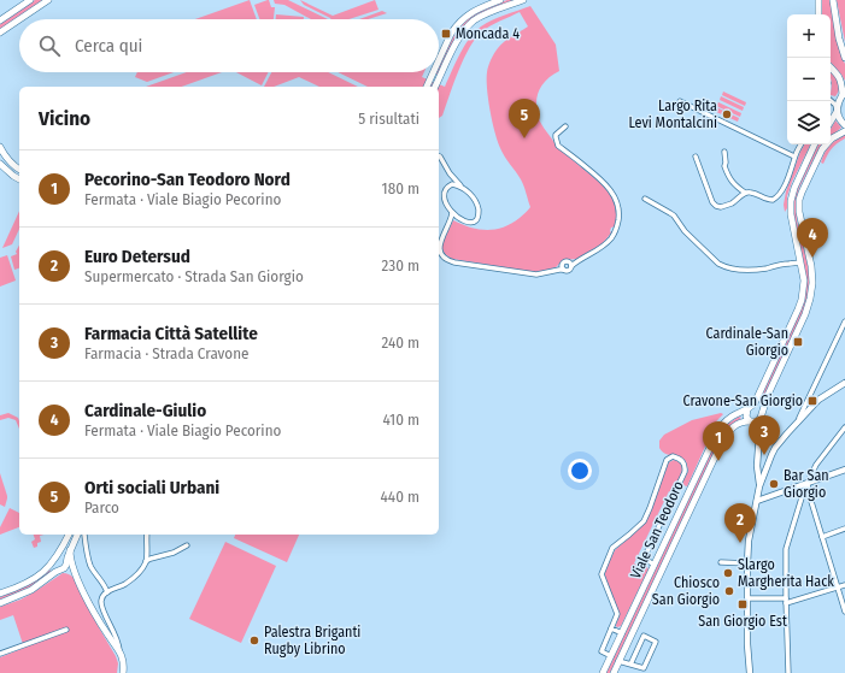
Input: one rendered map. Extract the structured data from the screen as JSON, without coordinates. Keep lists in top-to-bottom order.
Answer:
{
  "streets": {
    "main road": ["Viale San Teodoro"]
  },
  "places": {
    "transit": [
      "Moncada 4",
      "Cardinale-San Giorgio",
      "Cravone-San Giorgio",
      "San Giorgio Est"
    ],
    "other": [
      "Largo Rita Levi Montalcini",
      "Bar San Giorgio",
      "Slargo Margherita Hack",
      "Chiosco San Giorgio",
      "Palestra Briganti Rugby Librino"
    ]
  },
  "page": {
    "map_buttons": ["+", "−"],
    "search": "Cerca qui",
    "heading": ["Vicino", "5 risultati"],
    "pins": [
      "5",
      "4",
      "3",
      "1",
      "2"
    ],
    "list": [
      {
        "mark": "1",
        "name": "Pecorino-San Teodoro Nord",
        "note": "Fermata · Viale Biagio Pecorino",
        "value": "180 m"
      },
      {
        "mark": "2",
        "name": "Euro Detersud",
        "note": "Supermercato · Strada San Giorgio",
        "value": "230 m"
      },
      {
        "mark": "3",
        "name": "Farmacia Città Satellite",
        "note": "Farmacia · Strada Cravone",
        "value": "240 m"
      },
      {
        "mark": "4",
        "name": "Cardinale-Giulio",
        "note": "Fermata · Viale Biagio Pecorino",
        "value": "410 m"
      },
      {
        "mark": "5",
        "name": "Orti sociali Urbani",
        "note": "Parco",
        "value": "440 m"
      }
    ]
  }
}
